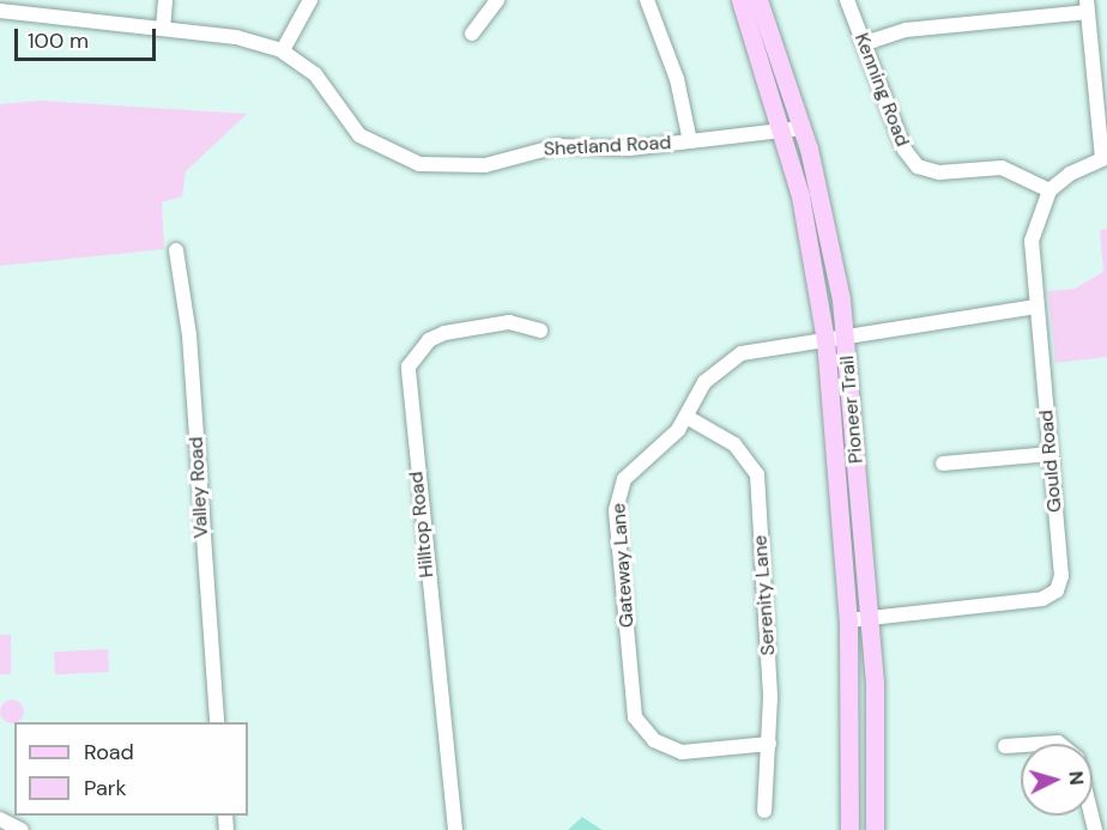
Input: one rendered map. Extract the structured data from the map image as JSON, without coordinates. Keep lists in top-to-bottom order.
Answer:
{
  "streets": {
    "main road": ["Pioneer Trail"],
    "street": [
      "Kenning Road",
      "Shetland Road",
      "Gould Road",
      "Valley Road",
      "Hilltop Road",
      "Gateway Lane",
      "Serenity Lane"
    ]
  },
  "crossings": [
    ["Kenning Road", "Gould Road"],
    ["Shetland Road", "Pioneer Trail"],
    ["Pioneer Trail", "Gould Road"],
    ["Pioneer Trail", "Gateway Lane"],
    ["Gould Road", "Gateway Lane"],
    ["Gateway Lane", "Serenity Lane"]
  ],
  "legend": ["Road", "Park"],
  "scale_bar": "100 m",
  "north": "right"
}
